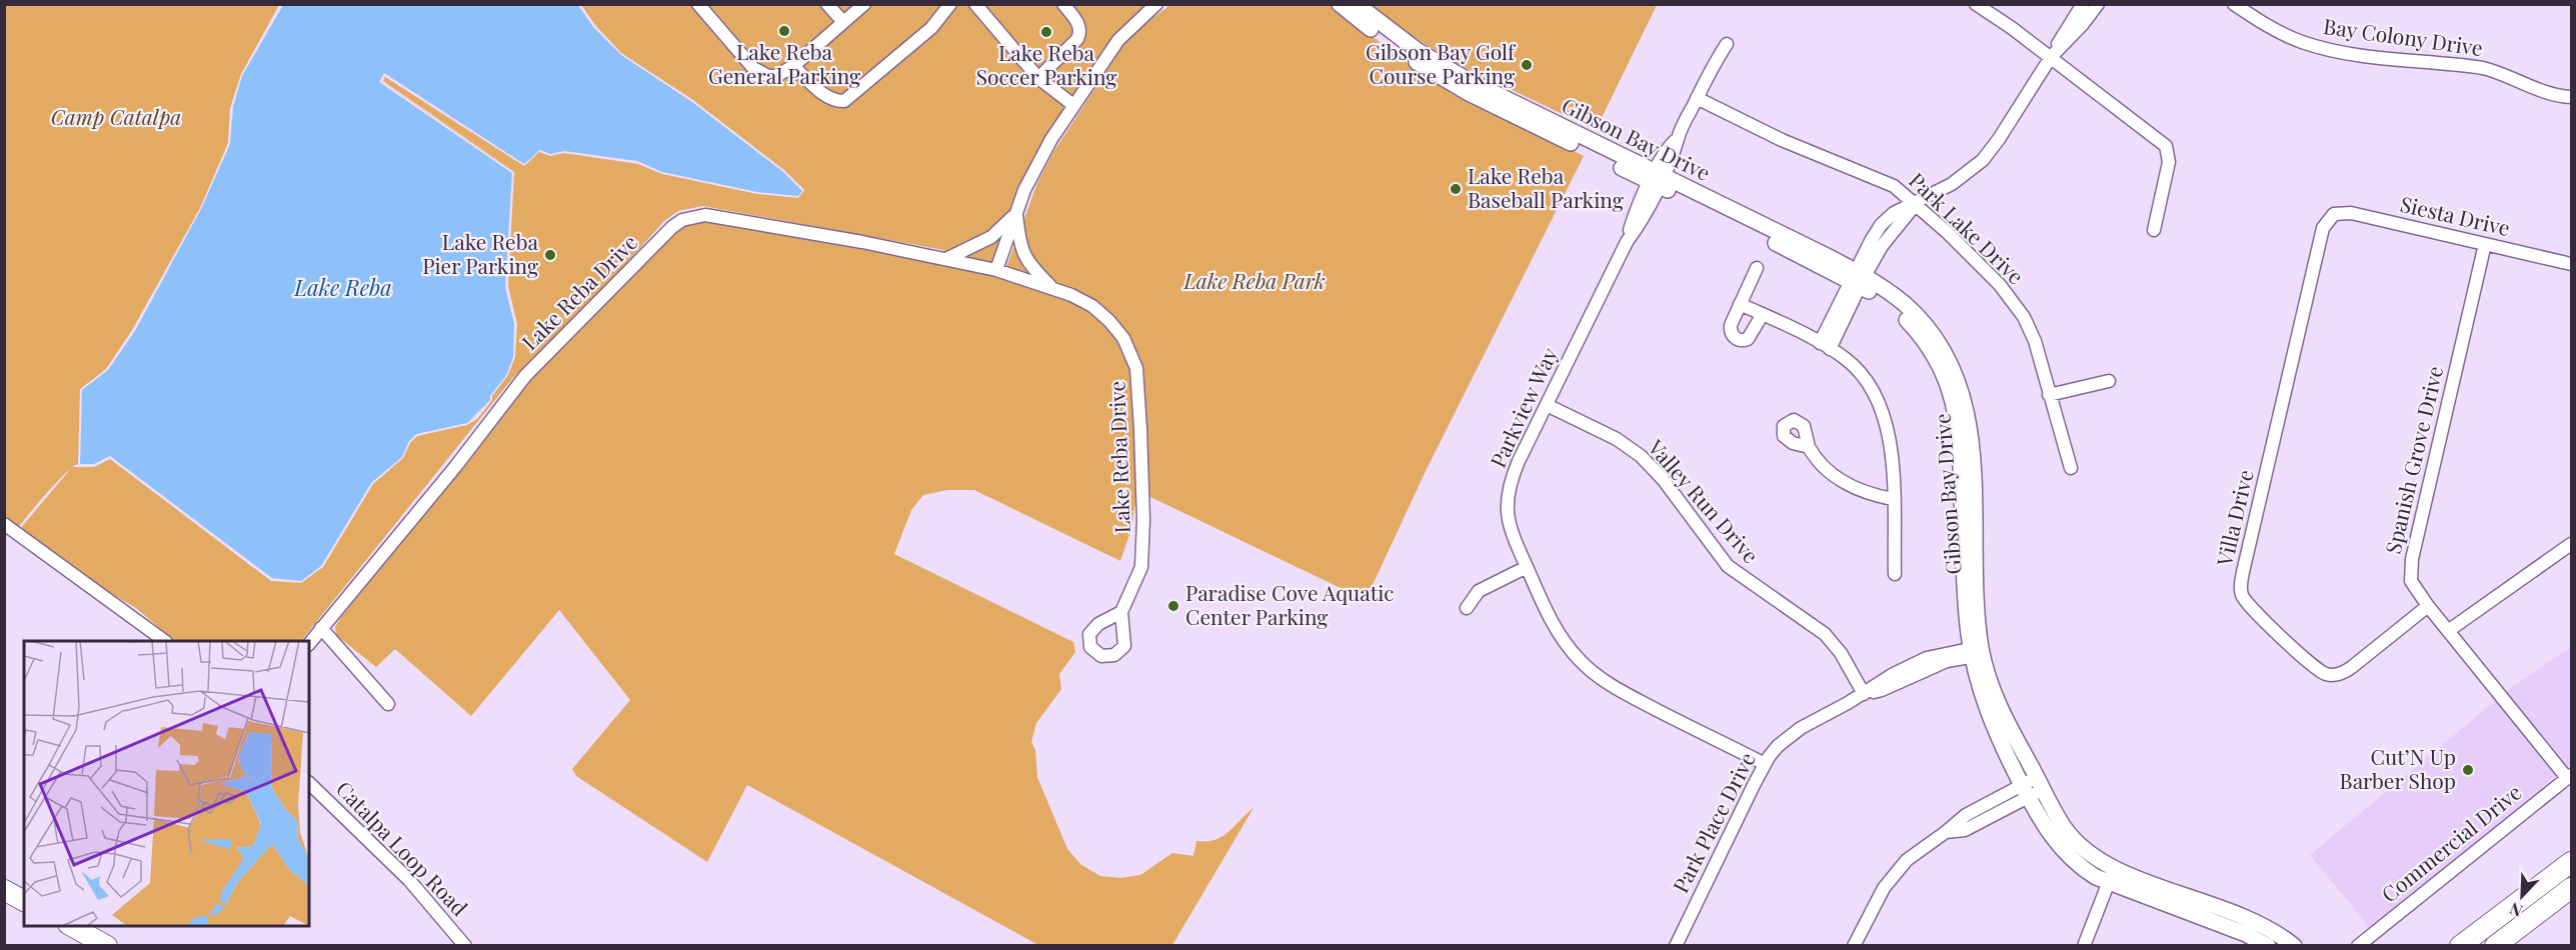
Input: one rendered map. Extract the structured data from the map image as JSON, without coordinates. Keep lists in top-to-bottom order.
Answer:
{
  "streets": {
    "street": [
      "Bay Colony Drive",
      "Gibson Bay Drive",
      "Siesta Drive",
      "Park Lake Drive",
      "Lake Reba Drive",
      "Parkview Way",
      "Spanish Grove Drive",
      "Valley Run Drive",
      "Villa Drive",
      "Park Place Drive",
      "Commercial Drive",
      "Catalpa Loop Road"
    ]
  },
  "crossings": [
    ["Gibson Bay Drive", "Parkview Way"],
    ["Gibson Bay Drive", "Park Place Drive"],
    ["Siesta Drive", "Spanish Grove Drive"],
    ["Siesta Drive", "Villa Drive"],
    ["Park Lake Drive", "Parkview Way"],
    ["Parkview Way", "Valley Run Drive"],
    ["Parkview Way", "Park Place Drive"],
    ["Spanish Grove Drive", "Villa Drive"],
    ["Spanish Grove Drive", "Commercial Drive"],
    ["Valley Run Drive", "Park Place Drive"]
  ],
  "water": ["Lake Reba"],
  "parks": ["Camp Catalpa", "Lake Reba Park"],
  "places": [
    "Lake Reba General Parking",
    "Lake Reba Soccer Parking",
    "Gibson Bay Golf Course Parking",
    "Lake Reba Baseball Parking",
    "Lake Reba Pier Parking",
    "Paradise Cove Aquatic Center Parking",
    "Cut’N Up Barber Shop"
  ],
  "north": "bottom left"
}
